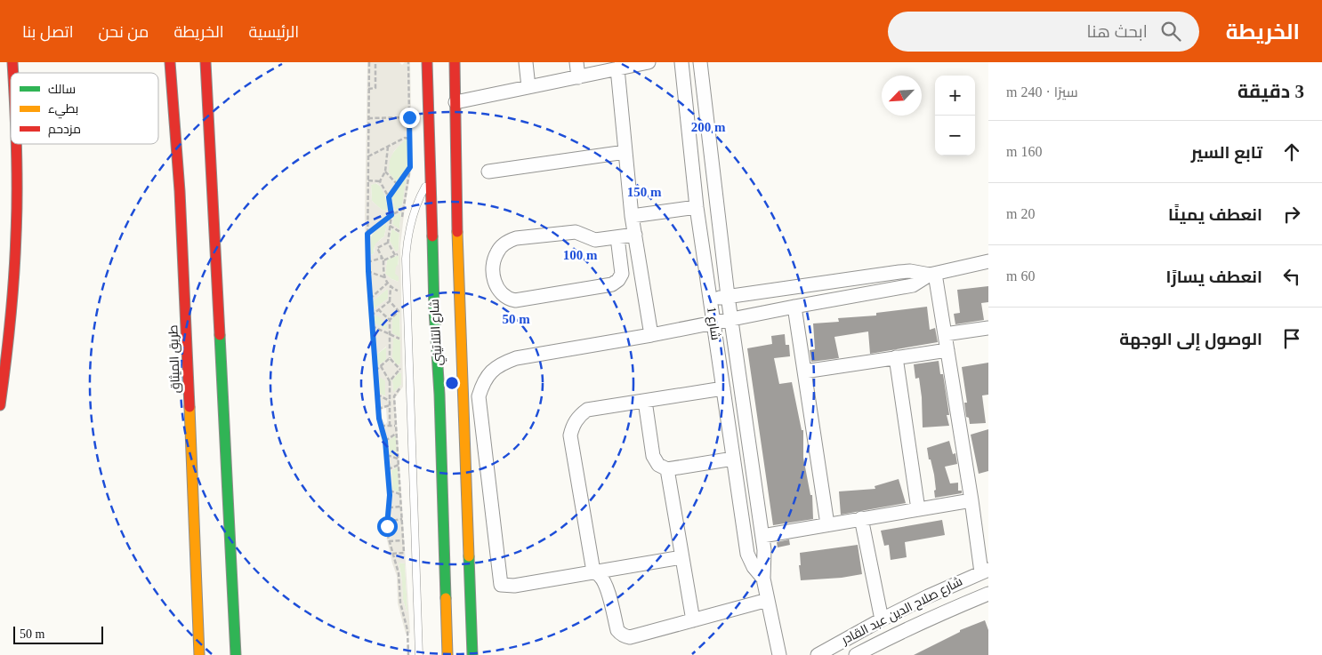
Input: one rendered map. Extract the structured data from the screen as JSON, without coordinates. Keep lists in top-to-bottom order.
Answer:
{
  "streets": {
    "main road": ["شارع التلاتيني", "طريق الميثاق"],
    "street": ["شارع 1", "شارع صلاح الدين عبد القادر"]
  },
  "legend": ["سالك", "بطيء", "مزدحم"],
  "scale_bar": "50 m",
  "north": "bottom left",
  "page": {
    "header": "الخريطة",
    "search": "ابحث هنا",
    "nav": [
      "الرئيسية",
      "الخريطة",
      "من نحن",
      "اتصل بنا"
    ],
    "heading": ["3 دقيقة", "سيرًا · 240 m"],
    "map_buttons": ["+", "−"],
    "list": [
      ["تابع السير", "160 m"],
      ["انعطف يمينًا", "20 m"],
      ["انعطف يسارًا", "60 m"],
      "الوصول إلى الوجهة"
    ],
    "scale": "50 m"
  },
  "rings": [
    "200 m",
    "150 m",
    "100 m",
    "50 m"
  ]
}
